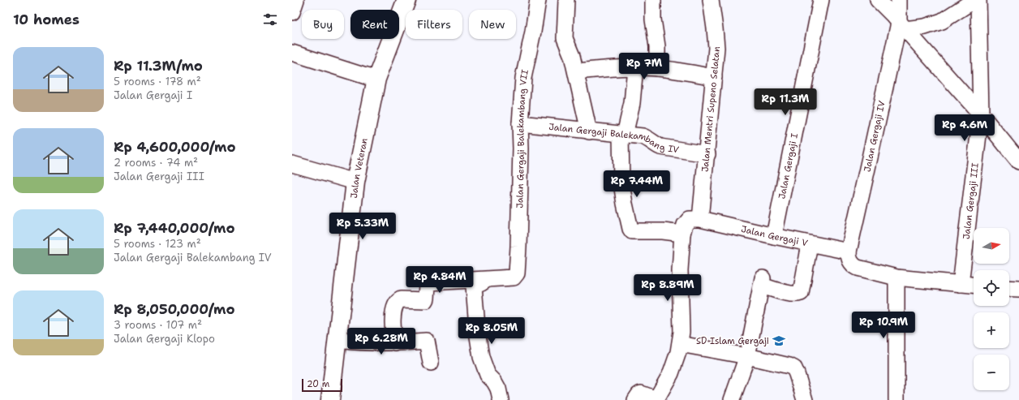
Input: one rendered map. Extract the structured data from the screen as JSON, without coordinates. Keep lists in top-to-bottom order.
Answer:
{
  "streets": {
    "main road": ["Jalan Veteran"],
    "street": [
      "Jalan Mentri Supeno Selatan",
      "Jalan Gergaji IV",
      "Jalan Gergaji Balekambang VII",
      "Jalan Gergaji Balekambang IV",
      "Jalan Gergaji I",
      "Jalan Gergaji III",
      "Jalan Gergaji V"
    ]
  },
  "crossings": [
    ["Jalan Mentri Supeno Selatan", "Jalan Gergaji Balekambang IV"],
    ["Jalan Mentri Supeno Selatan", "Jalan Gergaji V"],
    ["Jalan Gergaji IV", "Jalan Gergaji V"],
    ["Jalan Gergaji Balekambang VII", "Jalan Gergaji Balekambang IV"],
    ["Jalan Gergaji I", "Jalan Gergaji V"]
  ],
  "places": {
    "school or university": ["SD Islam Gergaji"]
  },
  "scale_bar": "20 m",
  "north": "right",
  "page": {
    "heading": "10 homes",
    "chip": [
      "Buy",
      "Rent",
      "Filters",
      "New"
    ],
    "list": [
      {
        "name": "Rp 11.3M/mo",
        "note": "5 rooms · 178 m² · Jalan Gergaji I"
      },
      {
        "name": "Rp 4,600,000/mo",
        "note": "2 rooms · 74 m² · Jalan Gergaji III"
      },
      {
        "name": "Rp 7,440,000/mo",
        "note": "5 rooms · 123 m² · Jalan Gergaji Balekambang IV"
      },
      {
        "name": "Rp 8,050,000/mo",
        "note": "3 rooms · 107 m² · Jalan Gergaji Klopo"
      }
    ],
    "price": [
      "Rp 7M",
      "Rp 11.3M",
      "Rp 4.6M",
      "Rp 7.44M",
      "Rp 5.33M",
      "Rp 4.84M",
      "Rp 8.89M",
      "Rp 10.9M",
      "Rp 8.05M",
      "Rp 6.28M"
    ],
    "map_buttons": ["+", "−"],
    "scale": "20 m"
  }
}
